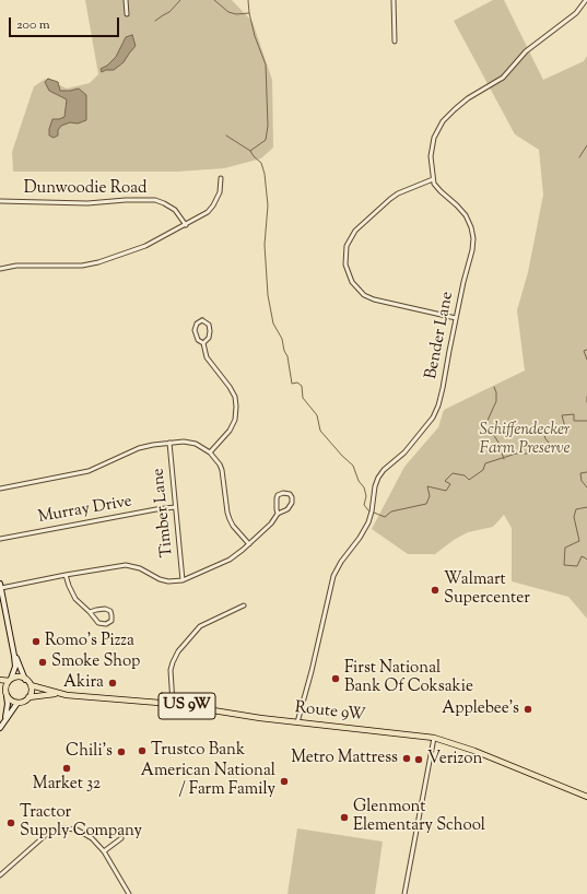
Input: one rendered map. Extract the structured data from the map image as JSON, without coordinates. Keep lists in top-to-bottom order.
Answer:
{
  "streets": {
    "main road": ["US 9W", "Route 9W"],
    "street": [
      "Dunwoodie Road",
      "Bender Lane",
      "Murray Drive",
      "Timber Lane"
    ]
  },
  "crossings": [
    ["Bender Lane", "Route 9W"],
    ["Murray Drive", "Timber Lane"]
  ],
  "parks": ["Schiffendecker Farm Preserve"],
  "places": [
    "Walmart Supercenter",
    "Romo's Pizza",
    "Smoke Shop",
    "First National Bank Of Coksakie",
    "Akira",
    "Applebee's",
    "Trustco Bank",
    "Chili's",
    "Metro Mattress",
    "Verizon",
    "Market 32",
    "American National / Farm Family",
    "Glenmont Elementary School",
    "Tractor Supply Company"
  ],
  "scale_bar": "200 m"
}
